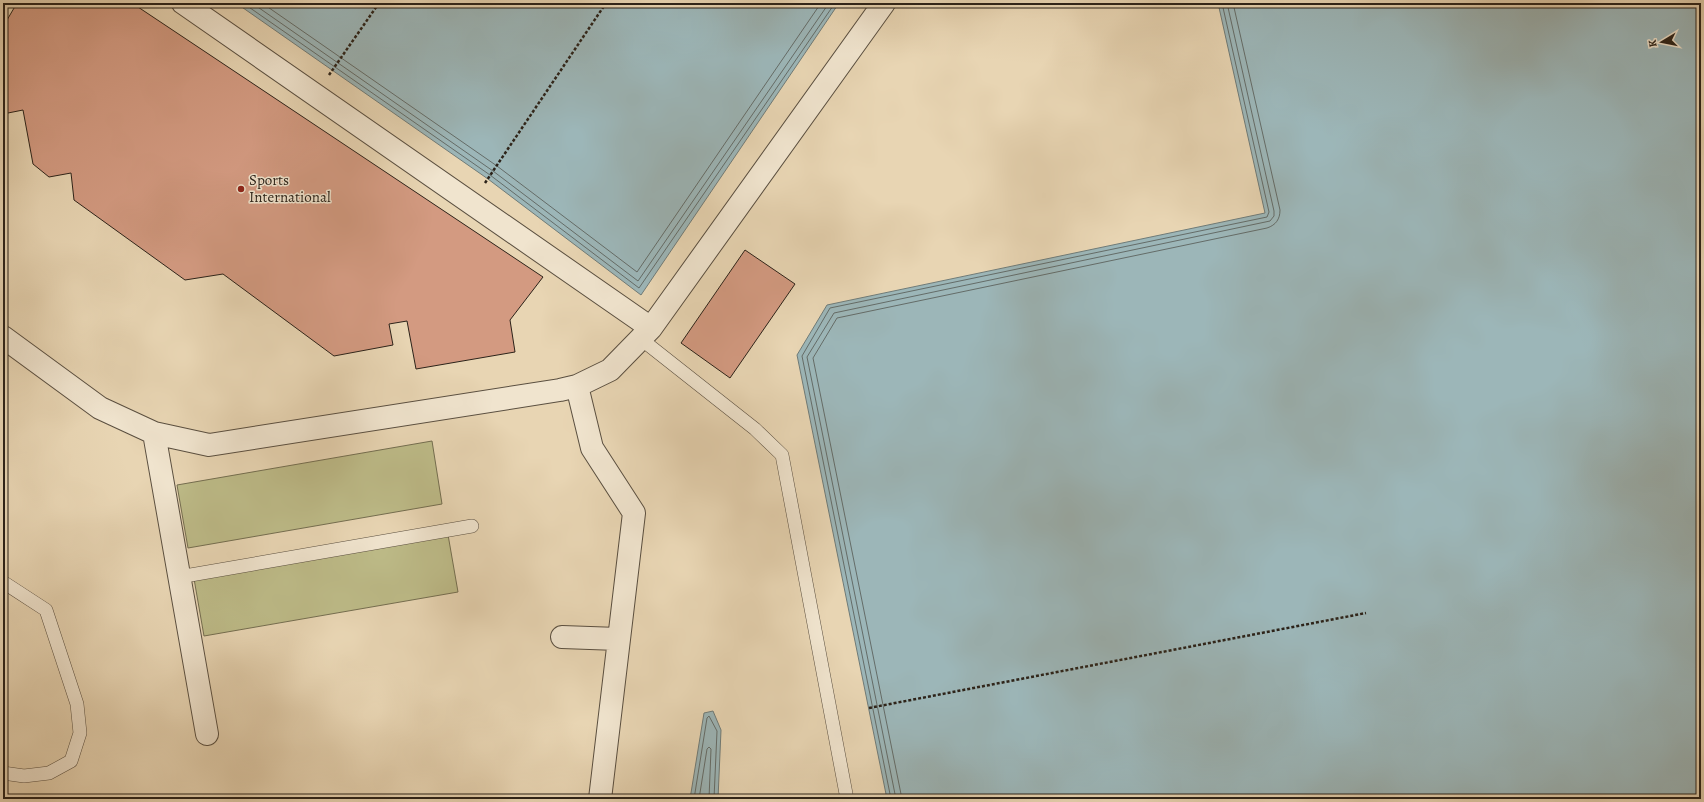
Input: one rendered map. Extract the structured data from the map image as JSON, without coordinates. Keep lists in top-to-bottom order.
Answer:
{
  "places": ["Sports International"],
  "north": "left"
}
